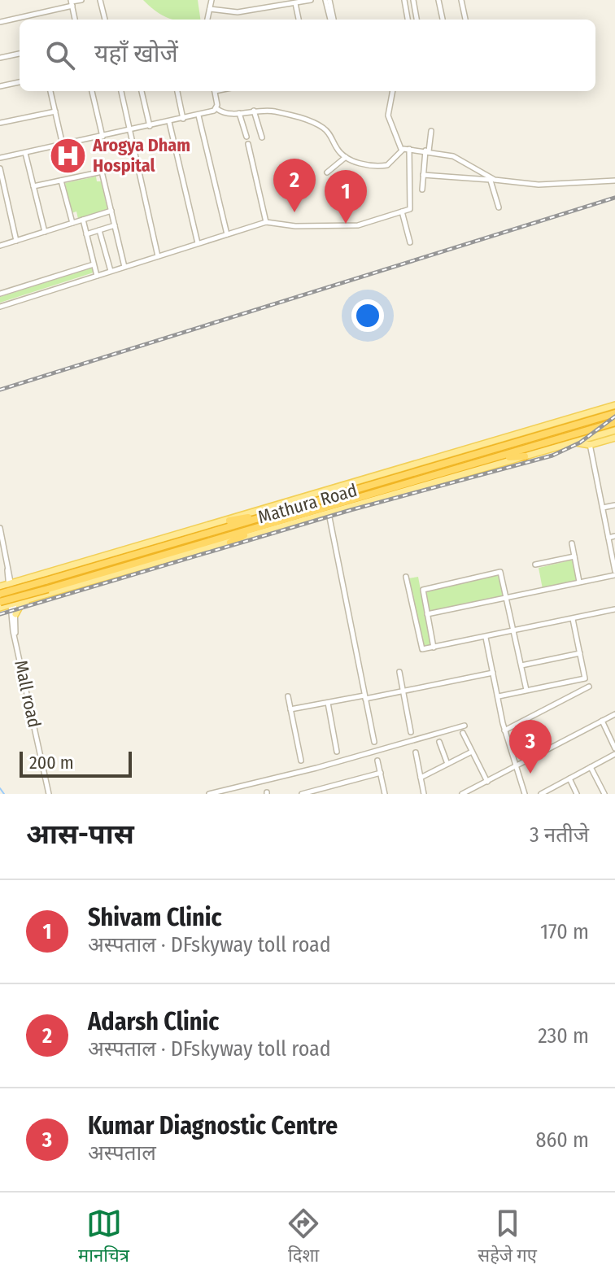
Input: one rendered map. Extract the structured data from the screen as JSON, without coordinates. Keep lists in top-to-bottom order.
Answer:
{
  "streets": {
    "highway": ["Mathura Road"],
    "street": ["Mall road"]
  },
  "places": {
    "hospital": ["Arogya Dham Hospital"]
  },
  "scale_bar": "200 m",
  "page": {
    "search": "यहाँ खोजें",
    "pins": ["2", "1", "3"],
    "scale": "200 m",
    "heading": ["आस-पास", "3 नतीजे"],
    "list": [
      {
        "mark": "1",
        "name": "Shivam Clinic",
        "note": "अस्पताल · DFskyway toll road",
        "value": "170 m"
      },
      {
        "mark": "2",
        "name": "Adarsh Clinic",
        "note": "अस्पताल · DFskyway toll road",
        "value": "230 m"
      },
      {
        "mark": "3",
        "name": "Kumar Diagnostic Centre",
        "note": "अस्पताल",
        "value": "860 m"
      }
    ],
    "nav": ["मानचित्र", "दिशा", "सहेजे गए"]
  }
}
